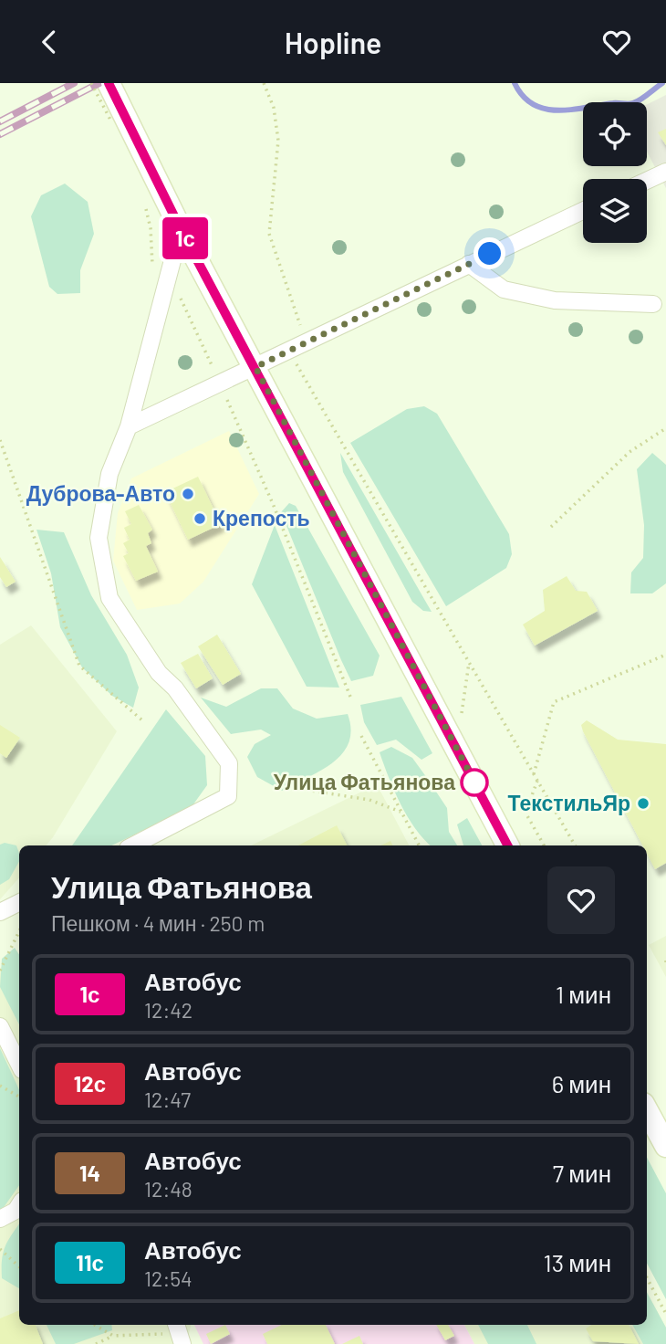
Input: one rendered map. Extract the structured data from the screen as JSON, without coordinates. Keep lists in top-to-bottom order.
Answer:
{
  "places": [
    "Дуброва-Авто",
    "Крепость",
    "Улица Фатьянова",
    "ТекстильЯр"
  ],
  "lines": ["bus line 1с"],
  "page": {
    "header": "Hopline",
    "on_map": "1с",
    "heading": ["Улица Фатьянова", "Пешком · 4 мин · 250 m"],
    "list": [
      {
        "mark": "1с",
        "name": "Автобус",
        "note": "12:42",
        "value": "1 мин"
      },
      {
        "mark": "12с",
        "name": "Автобус",
        "note": "12:47",
        "value": "6 мин"
      },
      {
        "mark": "14",
        "name": "Автобус",
        "note": "12:48",
        "value": "7 мин"
      },
      {
        "mark": "11с",
        "name": "Автобус",
        "note": "12:54",
        "value": "13 мин"
      }
    ]
  }
}
